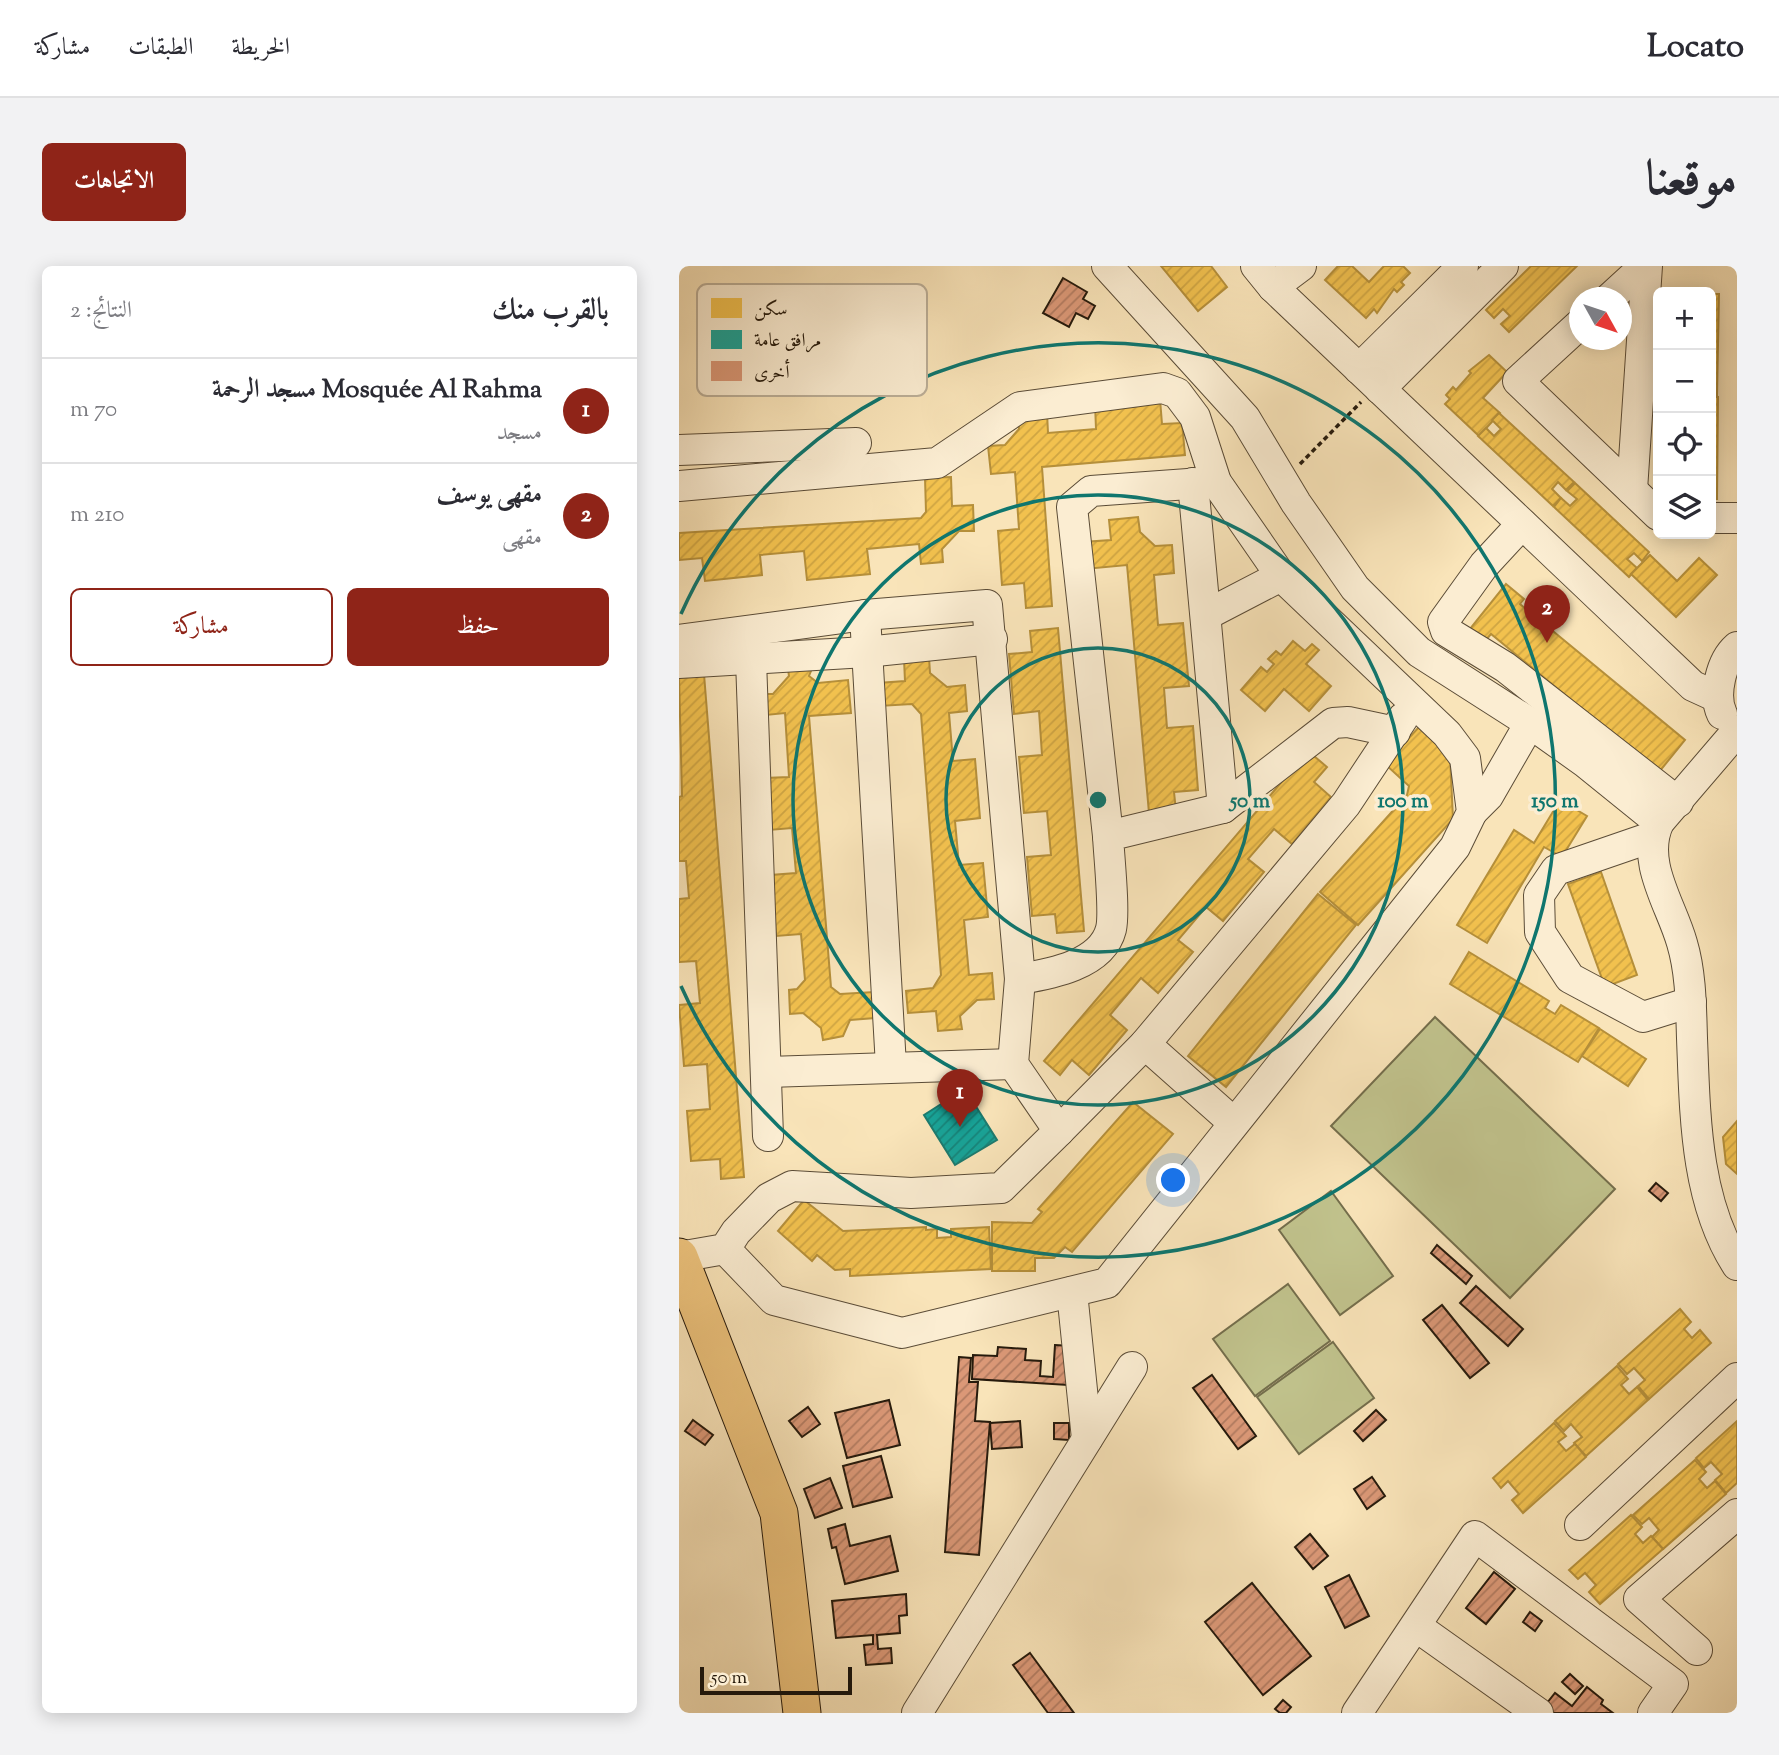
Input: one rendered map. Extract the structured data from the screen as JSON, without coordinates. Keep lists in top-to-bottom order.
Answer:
{
  "legend": ["سكن", "مرافق عامة", "أخرى"],
  "scale_bar": "50 m",
  "north": "bottom right",
  "page": {
    "header": "Locato",
    "nav": ["الخريطة", "الطبقات", "مشاركة"],
    "title": "موقعنا",
    "buttons": [
      "الاتجاهات",
      ["حفظ", "مشاركة"]
    ],
    "heading": ["بالقرب منك", "النتائج: 2"],
    "map_buttons": ["+", "−"],
    "list": [
      {
        "mark": "1",
        "name": "Mosquée Al Rahma مسجد الرحمة",
        "note": "مسجد",
        "value": "70 m"
      },
      {
        "mark": "2",
        "name": "مقهى يوسف",
        "note": "مقهى",
        "value": "210 m"
      }
    ],
    "pins": ["2", "1"],
    "scale": "50 m"
  },
  "rings": ["50 m", "100 m", "150 m"]
}
